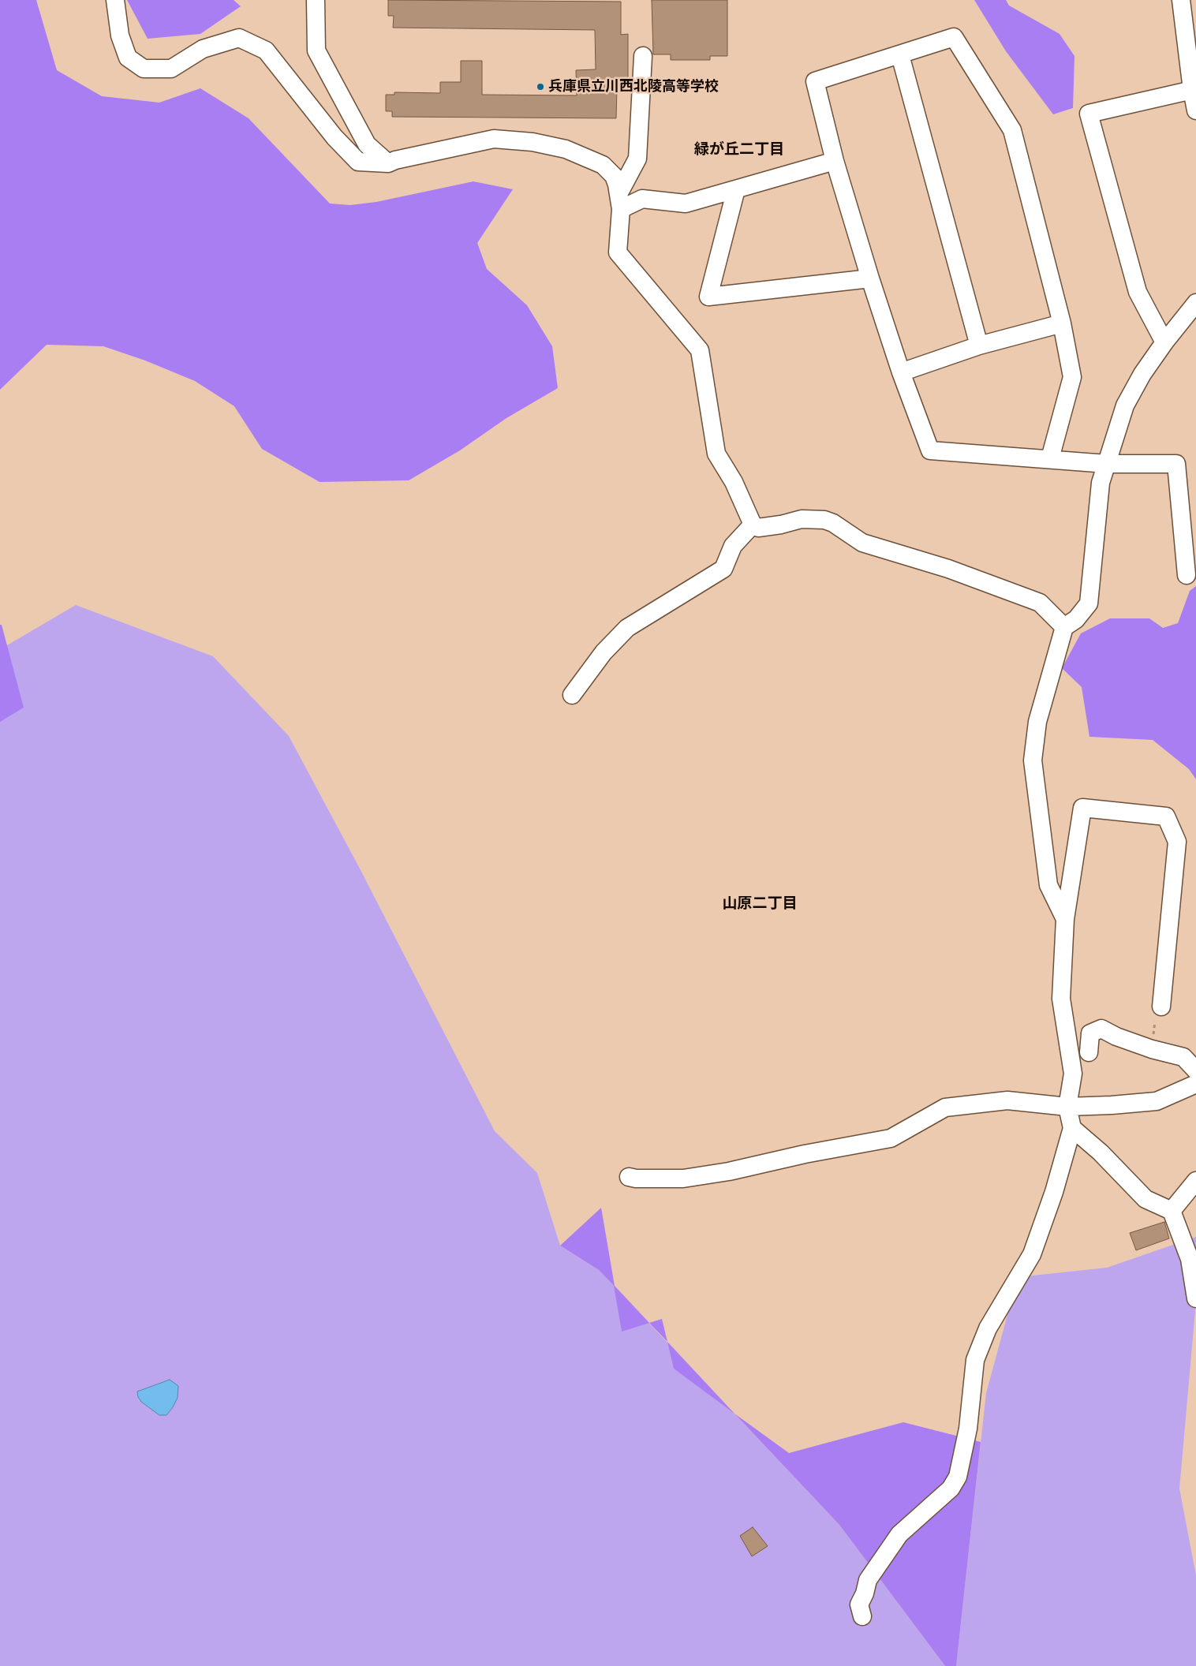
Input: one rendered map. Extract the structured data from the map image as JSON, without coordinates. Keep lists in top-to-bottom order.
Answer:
{
  "districts": ["緑が丘二丁目", "山原二丁目"],
  "places": ["兵庫県立川西北陵高等学校"]
}
